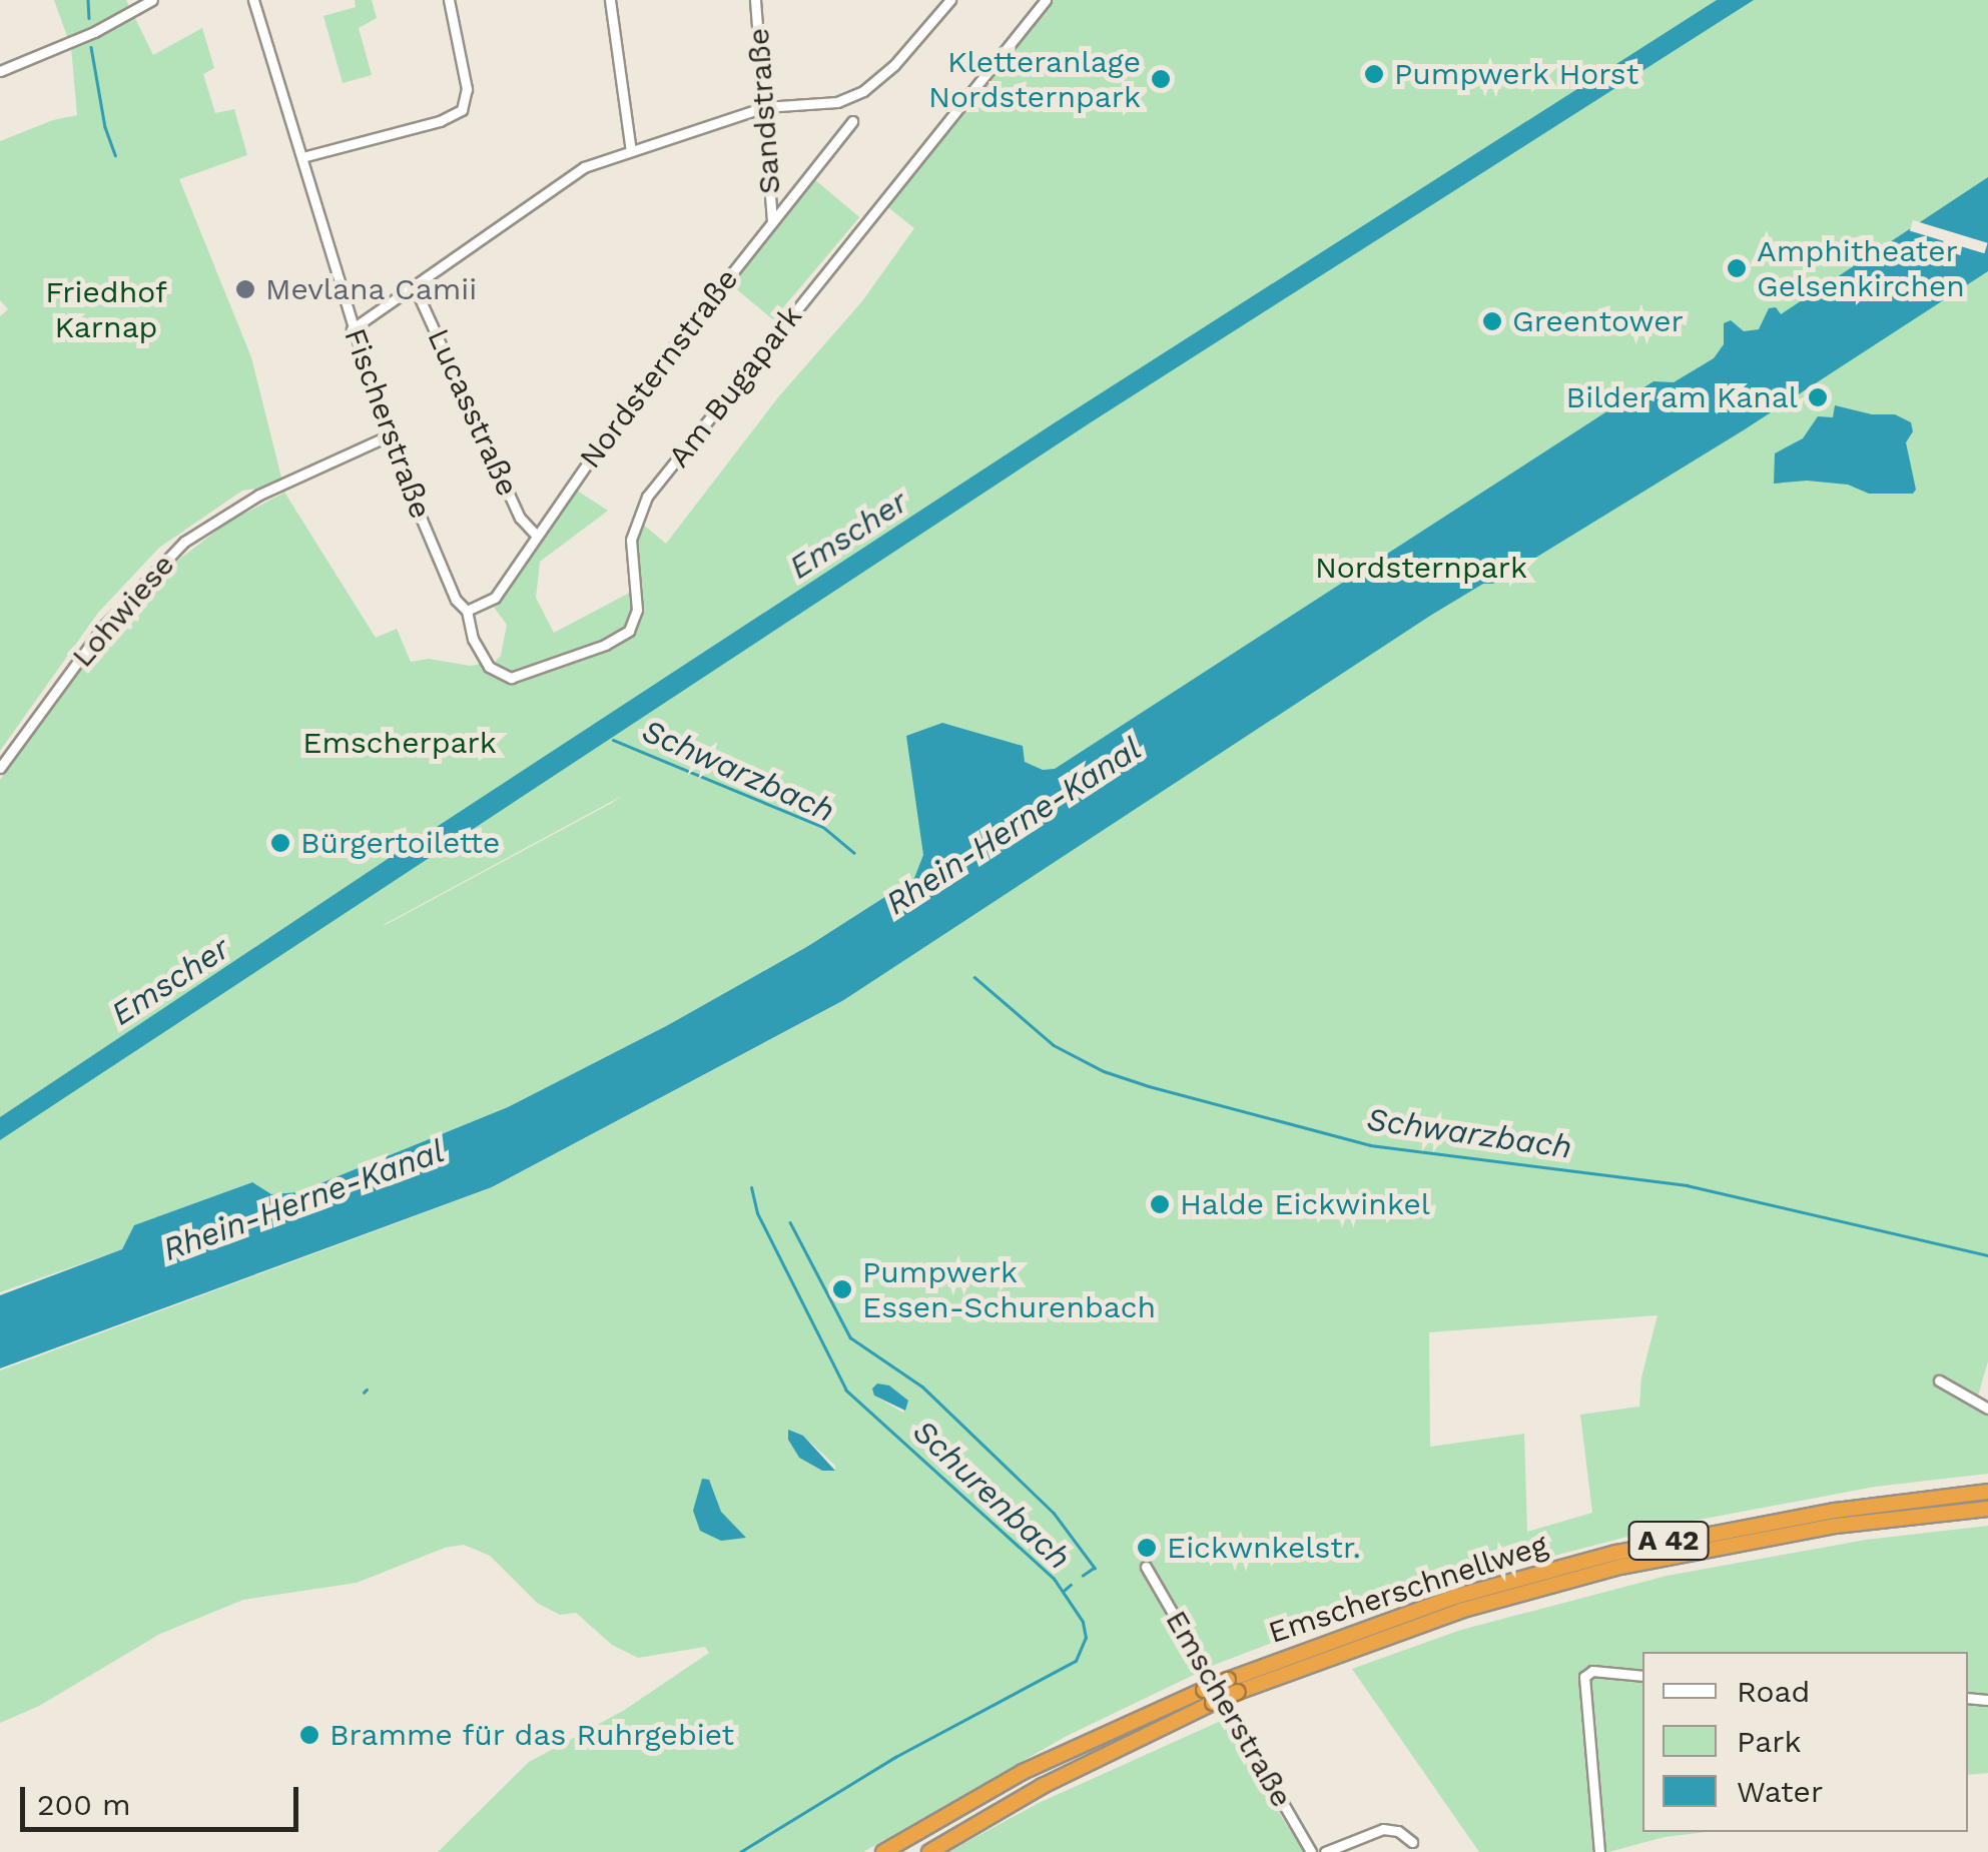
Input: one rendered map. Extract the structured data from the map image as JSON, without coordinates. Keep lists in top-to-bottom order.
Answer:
{
  "streets": {
    "highway": ["A 42", "Emscherschnellweg"],
    "street": [
      "Sandstraße",
      "Nordsternstraße",
      "Am Bugapark",
      "Lucasstraße",
      "Fischerstraße",
      "Lohwiese",
      "Emscherstraße"
    ]
  },
  "crossings": [
    ["Sandstraße", "Nordsternstraße"],
    ["Nordsternstraße", "Am Bugapark"],
    ["Nordsternstraße", "Lucasstraße"],
    ["Nordsternstraße", "Fischerstraße"],
    ["Am Bugapark", "Fischerstraße"],
    ["Fischerstraße", "Lohwiese"]
  ],
  "water": [
    "Emscher",
    "Schwarzbach",
    "Rhein-Herne-Kanal",
    "Schurenbach"
  ],
  "parks": ["Friedhof Karnap", "Nordsternpark", "Emscherpark"],
  "places": [
    "Pumpwerk Horst",
    "Kletteranlage Nordsternpark",
    "Amphitheater Gelsenkirchen",
    "Mevlana Camii",
    "Greentower",
    "Bilder am Kanal",
    "Bürgertoilette",
    "Halde Eickwinkel",
    "Pumpwerk Essen-Schurenbach",
    "Eickwnkelstr.",
    "Bramme für das Ruhrgebiet"
  ],
  "legend": ["Road", "Park", "Water"],
  "scale_bar": "200 m"
}
